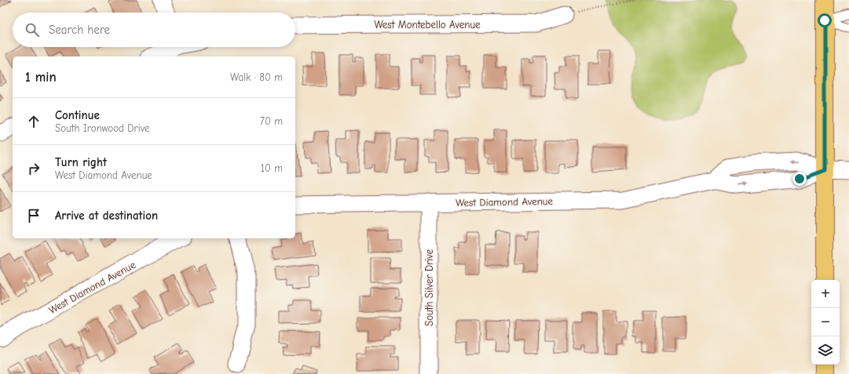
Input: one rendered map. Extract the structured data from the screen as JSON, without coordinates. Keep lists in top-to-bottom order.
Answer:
{
  "streets": {
    "street": ["West Montebello Avenue", "West Diamond Avenue", "South Silver Drive"]
  },
  "crossings": [
    ["West Diamond Avenue", "South Silver Drive"]
  ],
  "page": {
    "search": "Search here",
    "heading": ["1 min", "Walk · 80 m"],
    "list": [
      ["Continue", "South Ironwood Drive", "70 m"],
      ["Turn right", "West Diamond Avenue", "10 m"],
      "Arrive at destination"
    ],
    "map_buttons": ["+", "−"]
  }
}
